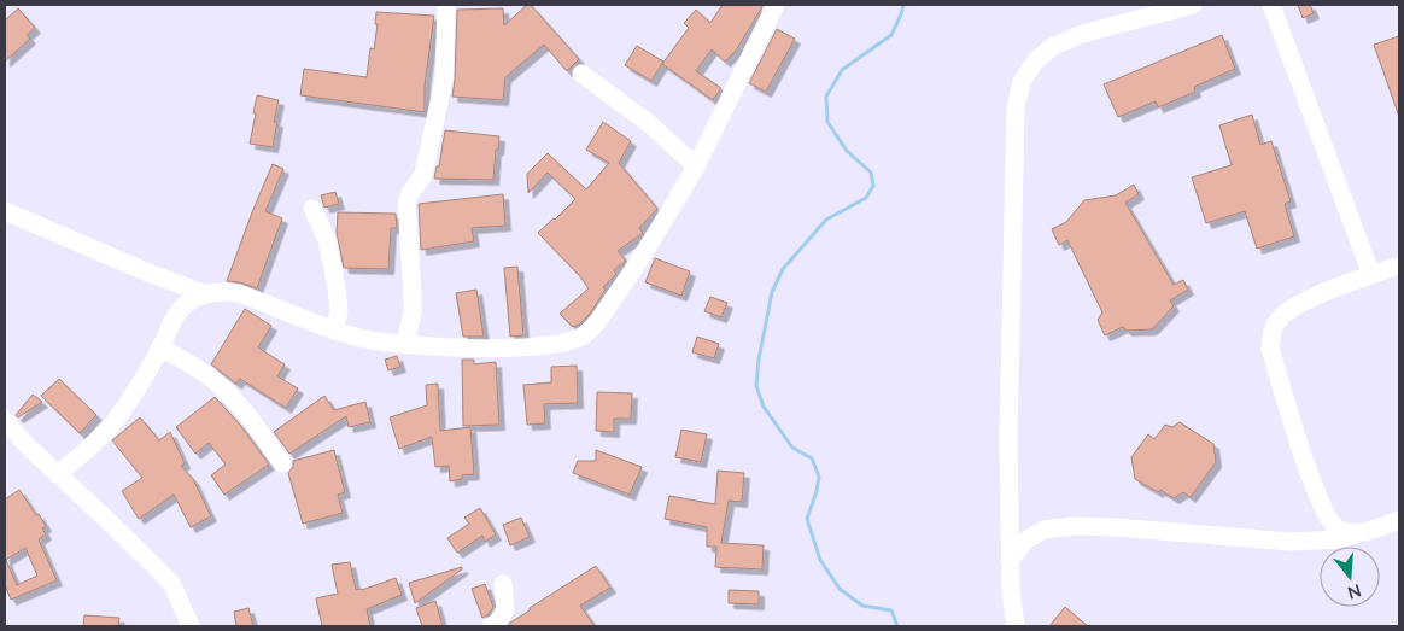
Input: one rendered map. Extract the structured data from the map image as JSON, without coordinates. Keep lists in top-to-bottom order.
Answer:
{
  "north": "bottom"
}
